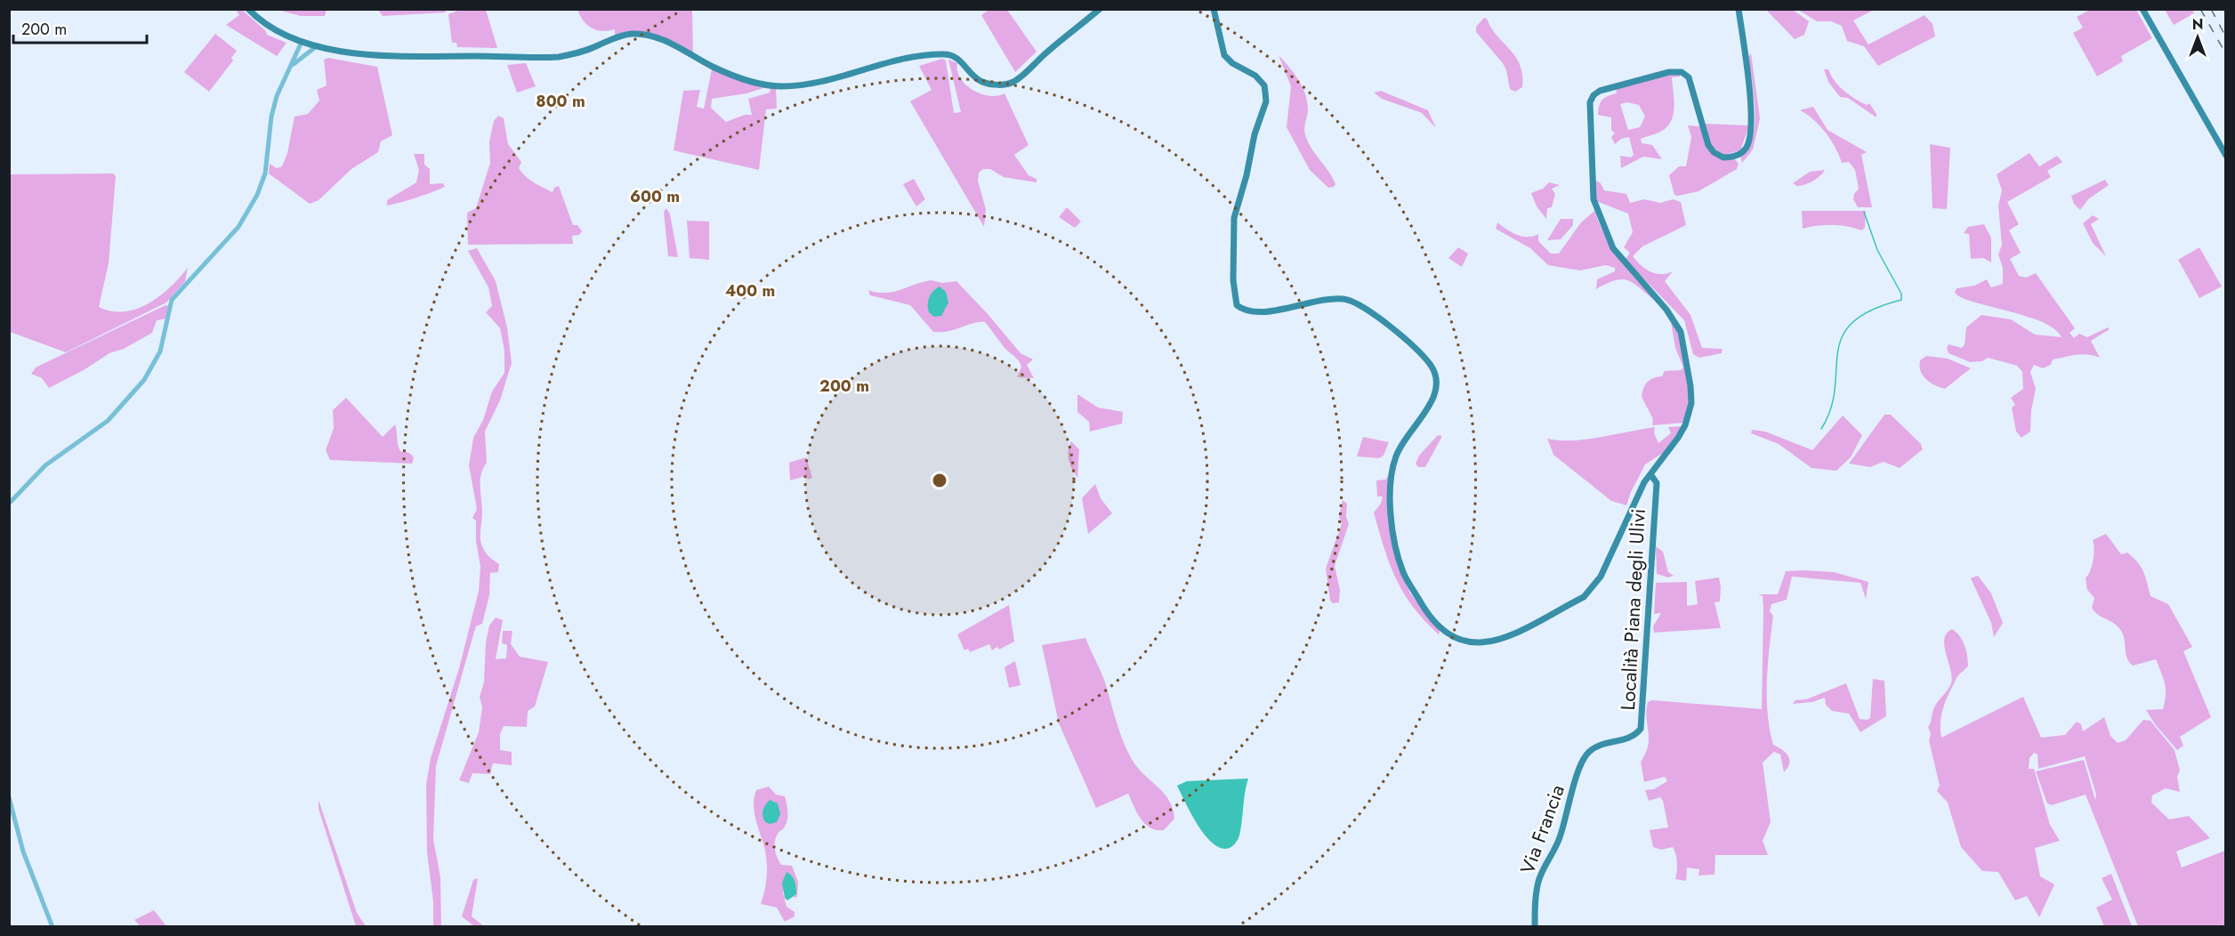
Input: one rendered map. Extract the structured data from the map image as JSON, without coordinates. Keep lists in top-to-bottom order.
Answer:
{
  "streets": {
    "main road": ["Località Piana degli Ulivi", "Via Francia"]
  },
  "crossings": [
    ["Località Piana degli Ulivi", "Via Francia"]
  ],
  "scale_bar": "200 m",
  "north": "top",
  "rings": [
    "800 m",
    "600 m",
    "400 m",
    "200 m"
  ]
}
